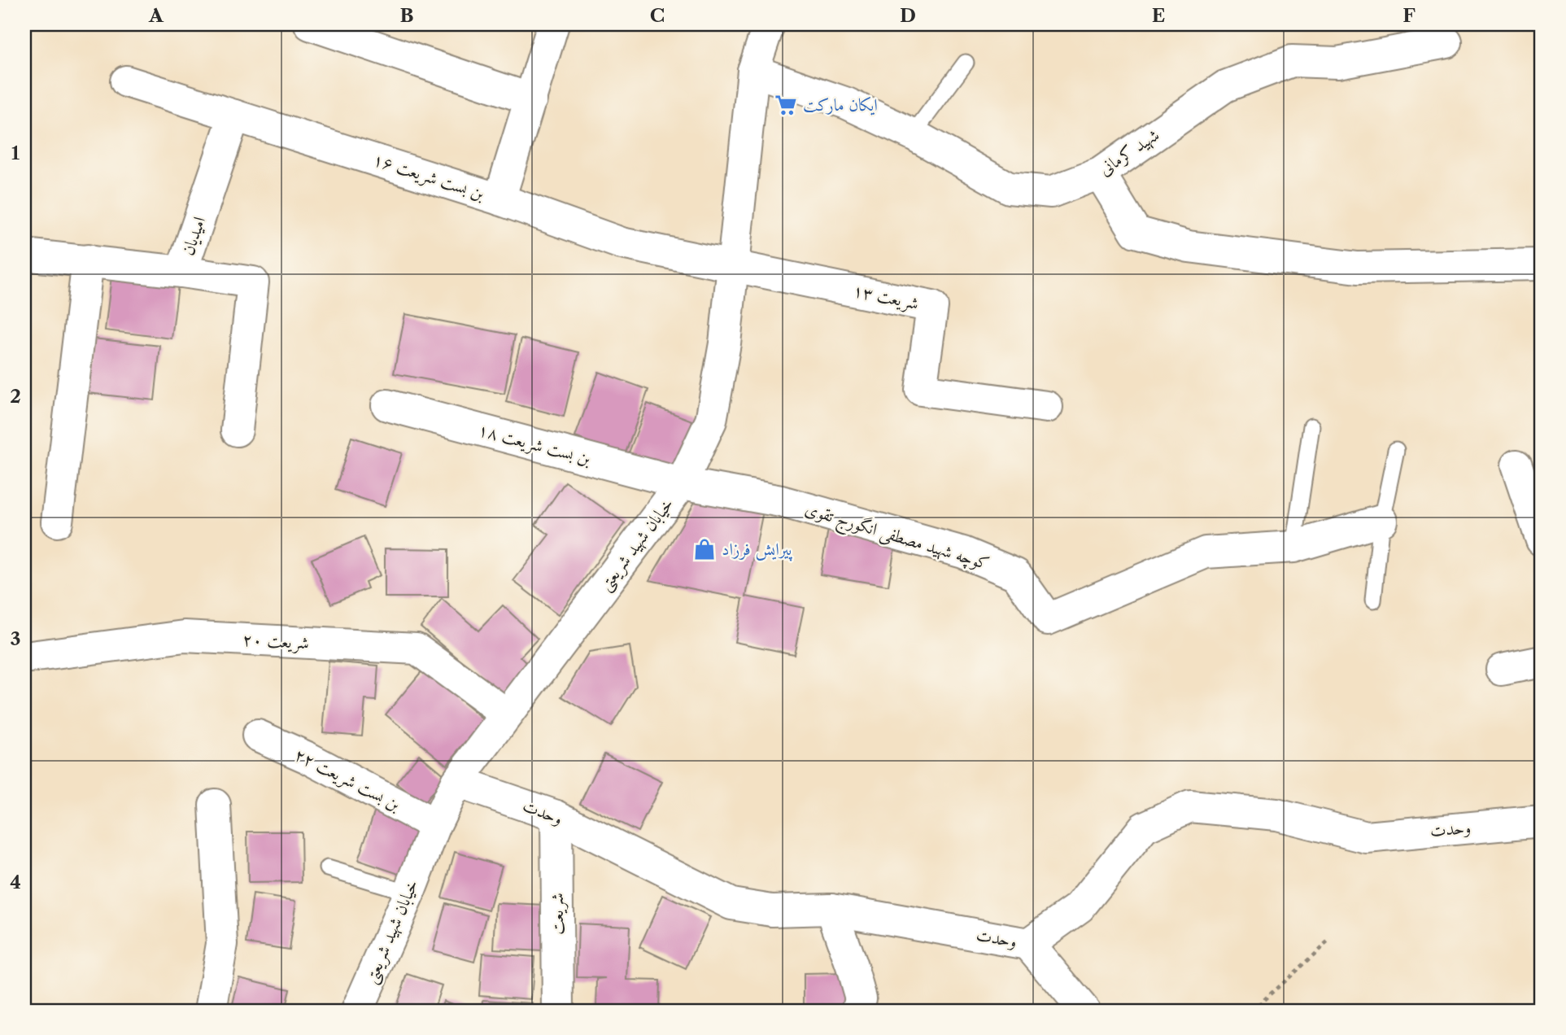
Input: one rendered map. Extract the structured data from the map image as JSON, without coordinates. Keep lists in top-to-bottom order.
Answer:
{
  "streets": {
    "street": [
      "شهید کرمانی",
      "بن بست شریعت ۱۶",
      "امیدیان",
      "شریعت ۱۳",
      "بن بست شریعت ۱۸",
      "کوچه شهید مصطفی انگورج تقوی",
      "خیابان شهید شریعتی",
      "شریعت ۲۰",
      "بن بست شریعت ۲۲",
      "وحدت",
      "شریعت"
    ]
  },
  "crossings": [
    ["شهید کرمانی", "خیابان شهید شریعتی"],
    ["بن بست شریعت ۱۶", "امیدیان"],
    ["بن بست شریعت ۱۶", "شریعت ۱۳"],
    ["بن بست شریعت ۱۶", "خیابان شهید شریعتی"],
    ["شریعت ۱۳", "خیابان شهید شریعتی"],
    ["بن بست شریعت ۱۸", "کوچه شهید مصطفی انگورج تقوی"],
    ["بن بست شریعت ۱۸", "خیابان شهید شریعتی"],
    ["کوچه شهید مصطفی انگورج تقوی", "خیابان شهید شریعتی"],
    ["خیابان شهید شریعتی", "شریعت ۲۰"],
    ["خیابان شهید شریعتی", "بن بست شریعت ۲۲"],
    ["خیابان شهید شریعتی", "وحدت"],
    ["وحدت", "شریعت"]
  ],
  "places": {
    "supermarket": ["ایکان مارکت"],
    "shop": ["پیرایش فرزاد"]
  },
  "grid": {
    "columns": [
      "A",
      "B",
      "C",
      "D",
      "E",
      "F"
    ],
    "rows": [
      "1",
      "2",
      "3",
      "4"
    ]
  }
}
